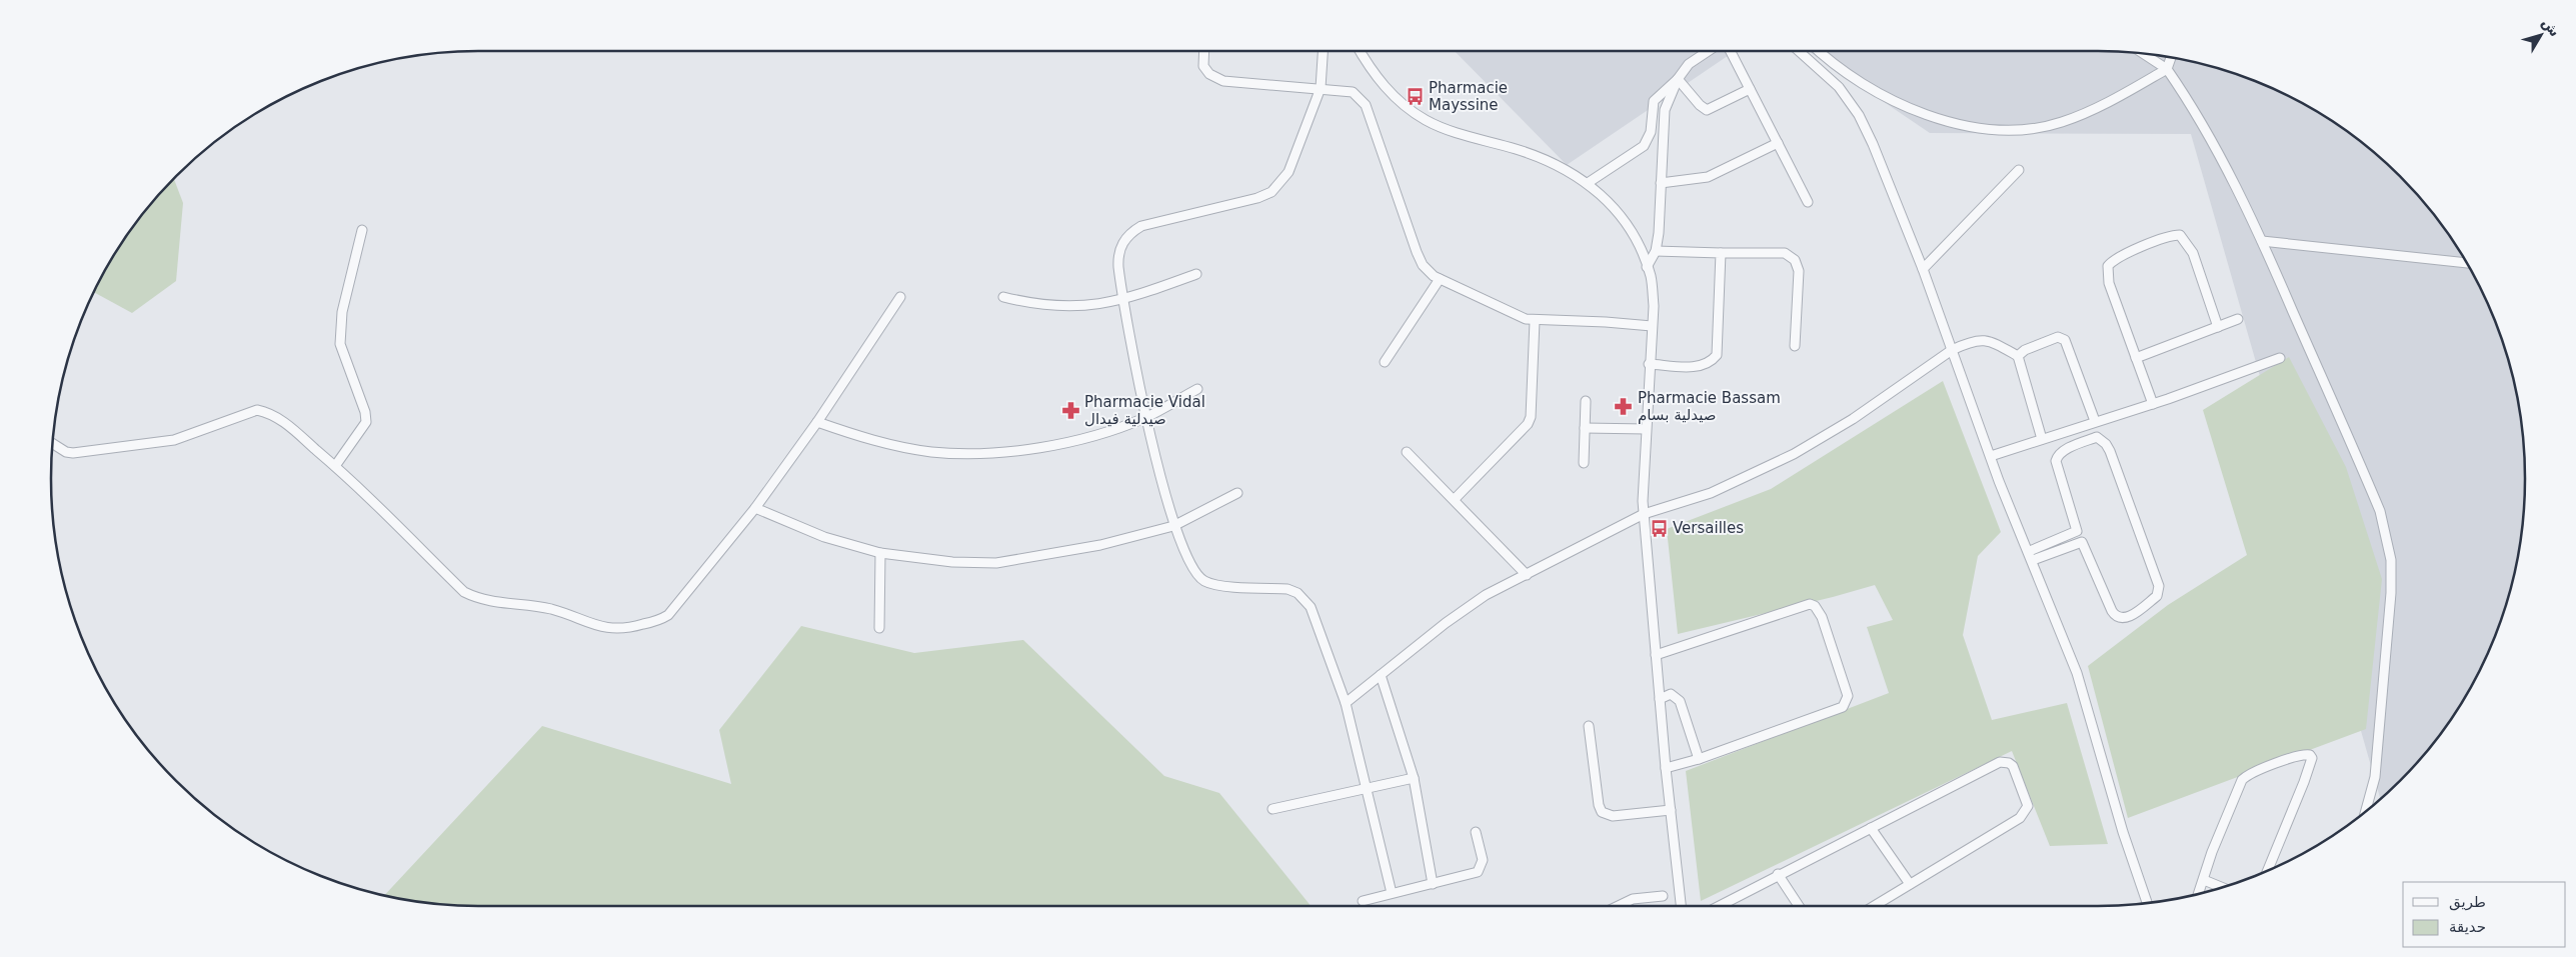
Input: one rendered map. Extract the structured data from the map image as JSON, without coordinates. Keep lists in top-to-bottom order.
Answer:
{
  "places": {
    "bus stop": ["Pharmacie Mayssine", "Versailles"],
    "pharmacy": ["Pharmacie Bassam صيدلية بسام", "Pharmacie Vidal صيدلية فيدال"]
  },
  "legend": ["طريق", "حديقة"],
  "north": "top right"
}
